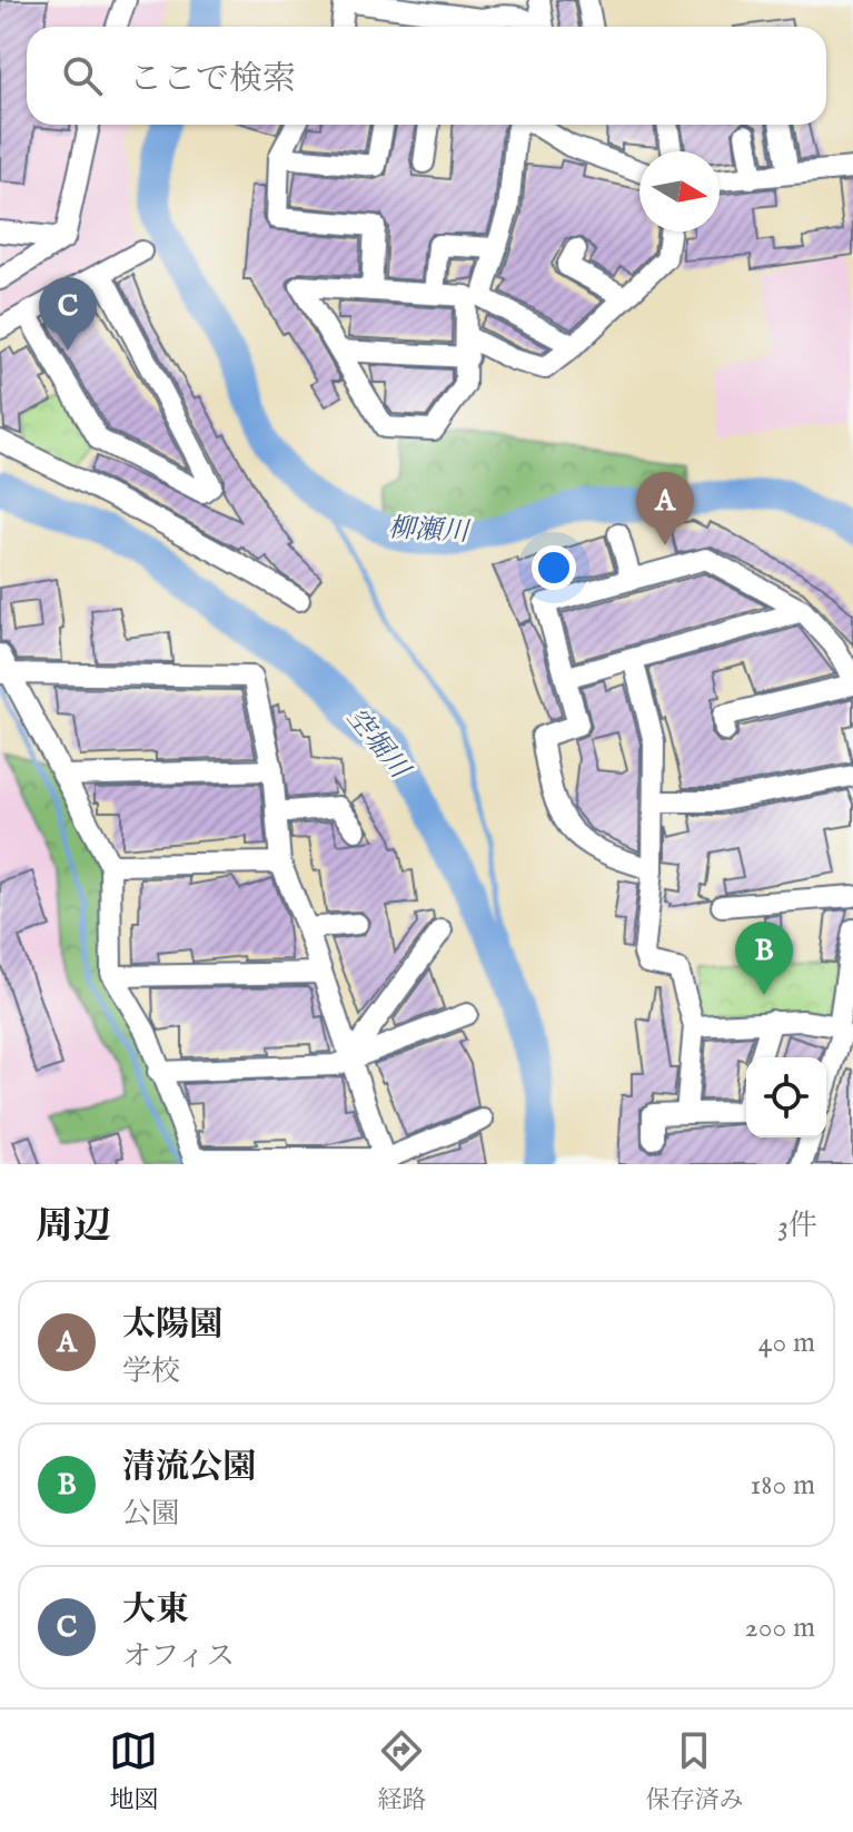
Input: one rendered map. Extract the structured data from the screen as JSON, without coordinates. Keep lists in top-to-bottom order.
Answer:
{
  "water": ["柳瀬川", "空堀川"],
  "north": "right",
  "page": {
    "search": "ここで検索",
    "pins": ["C", "A", "B"],
    "heading": ["周辺", "3件"],
    "list": [
      {
        "mark": "A",
        "name": "太陽園",
        "note": "学校",
        "value": "40 m"
      },
      {
        "mark": "B",
        "name": "清流公園",
        "note": "公園",
        "value": "180 m"
      },
      {
        "mark": "C",
        "name": "大東",
        "note": "オフィス",
        "value": "200 m"
      }
    ],
    "nav": ["地図", "経路", "保存済み"]
  }
}
